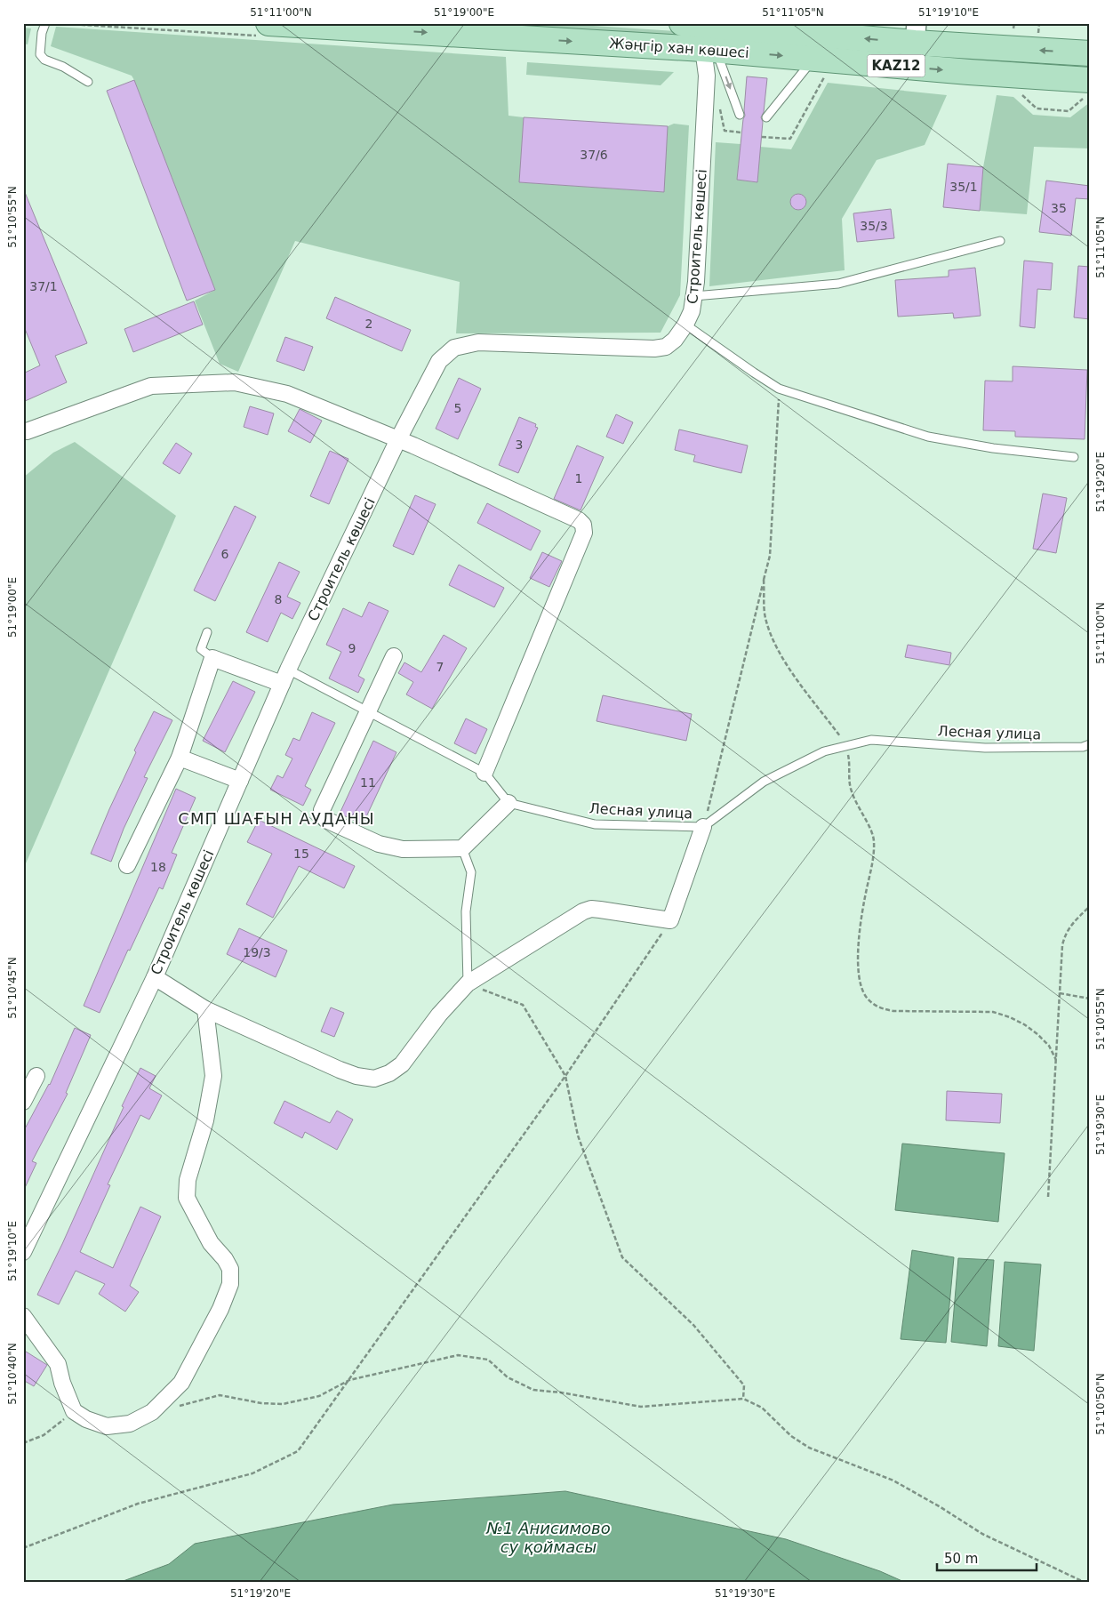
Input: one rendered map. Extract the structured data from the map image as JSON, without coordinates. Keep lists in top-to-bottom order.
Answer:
{
  "streets": {
    "main road": ["Жәңгір хан көшесі", "KAZ12"],
    "street": ["Строитель көшесі"],
    "lane": ["Лесная улица"]
  },
  "crossings": [
    ["Жәңгір хан көшесі", "Строитель көшесі"]
  ],
  "districts": ["СМП ШАҒЫН АУДАНЫ"],
  "water": ["№1 Анисимово су қоймасы"],
  "house_numbers": [
    "37/6",
    "35/1",
    "35",
    "35/3",
    "37/1",
    "2",
    "5",
    "3",
    "1",
    "6",
    "8",
    "9",
    "7",
    "11",
    "15",
    "18",
    "19/3"
  ],
  "scale_bar": "50 m",
  "coordinates": [
    "51°11'00\"N",
    "51°19'00\"E",
    "51°11'05\"N",
    "51°19'10\"E",
    "51°10'55\"N",
    "51°19'20\"E",
    "51°10'45\"N",
    "51°19'30\"E",
    "51°10'40\"N",
    "51°10'50\"N"
  ]
}
